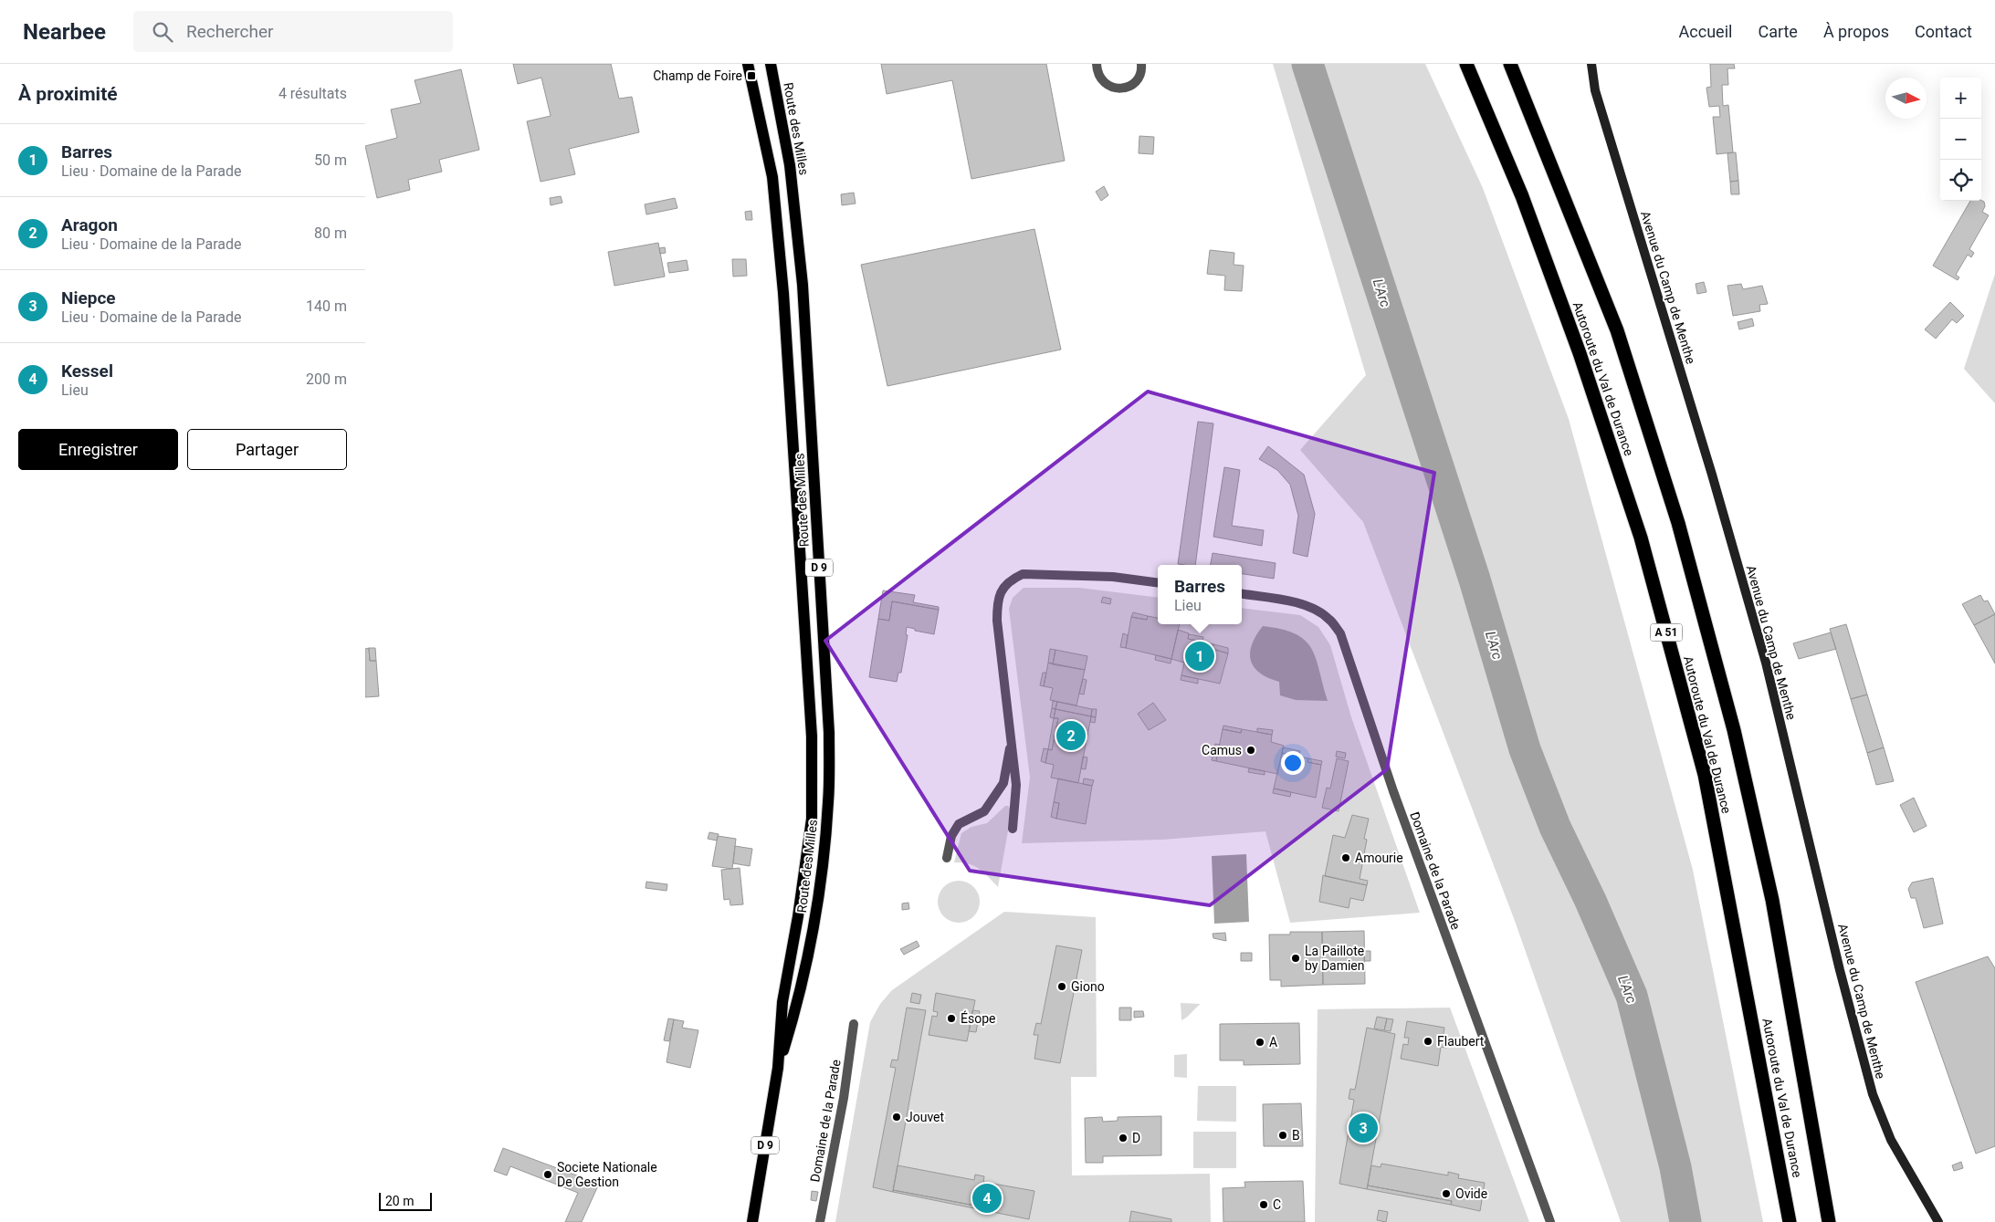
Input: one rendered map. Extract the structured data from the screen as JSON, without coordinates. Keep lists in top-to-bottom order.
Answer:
{
  "streets": {
    "highway": ["Autoroute du Val de Durance", "A 51"],
    "main road": ["Route des Milles", "Avenue du Camp de Menthe", "D 9"],
    "street": ["Domaine de la Parade"]
  },
  "water": ["L'Arc"],
  "places": {
    "transit": ["Champ de Foire"],
    "other": [
      "Camus",
      "Amourie",
      "La Paillote by Damien",
      "Giono",
      "Ésope",
      "Flaubert",
      "A",
      "Jouvet",
      "B",
      "D",
      "Societe Nationale De Gestion",
      "Ovide",
      "C"
    ]
  },
  "scale_bar": "20 m",
  "north": "right",
  "page": {
    "header": "Nearbee",
    "search": "Rechercher",
    "nav": [
      "Accueil",
      "Carte",
      "À propos",
      "Contact"
    ],
    "heading": ["À proximité", "4 résultats"],
    "map_buttons": ["+", "−"],
    "list": [
      {
        "mark": "1",
        "name": "Barres",
        "note": "Lieu · Domaine de la Parade",
        "value": "50 m"
      },
      {
        "mark": "2",
        "name": "Aragon",
        "note": "Lieu · Domaine de la Parade",
        "value": "80 m"
      },
      {
        "mark": "3",
        "name": "Niepce",
        "note": "Lieu · Domaine de la Parade",
        "value": "140 m"
      },
      {
        "mark": "4",
        "name": "Kessel",
        "note": "Lieu",
        "value": "200 m"
      }
    ],
    "buttons": ["Enregistrer", "Partager"],
    "popup": ["Barres", "Lieu"],
    "pins": [
      "1",
      "2",
      "3",
      "4"
    ],
    "scale": "20 m"
  }
}
